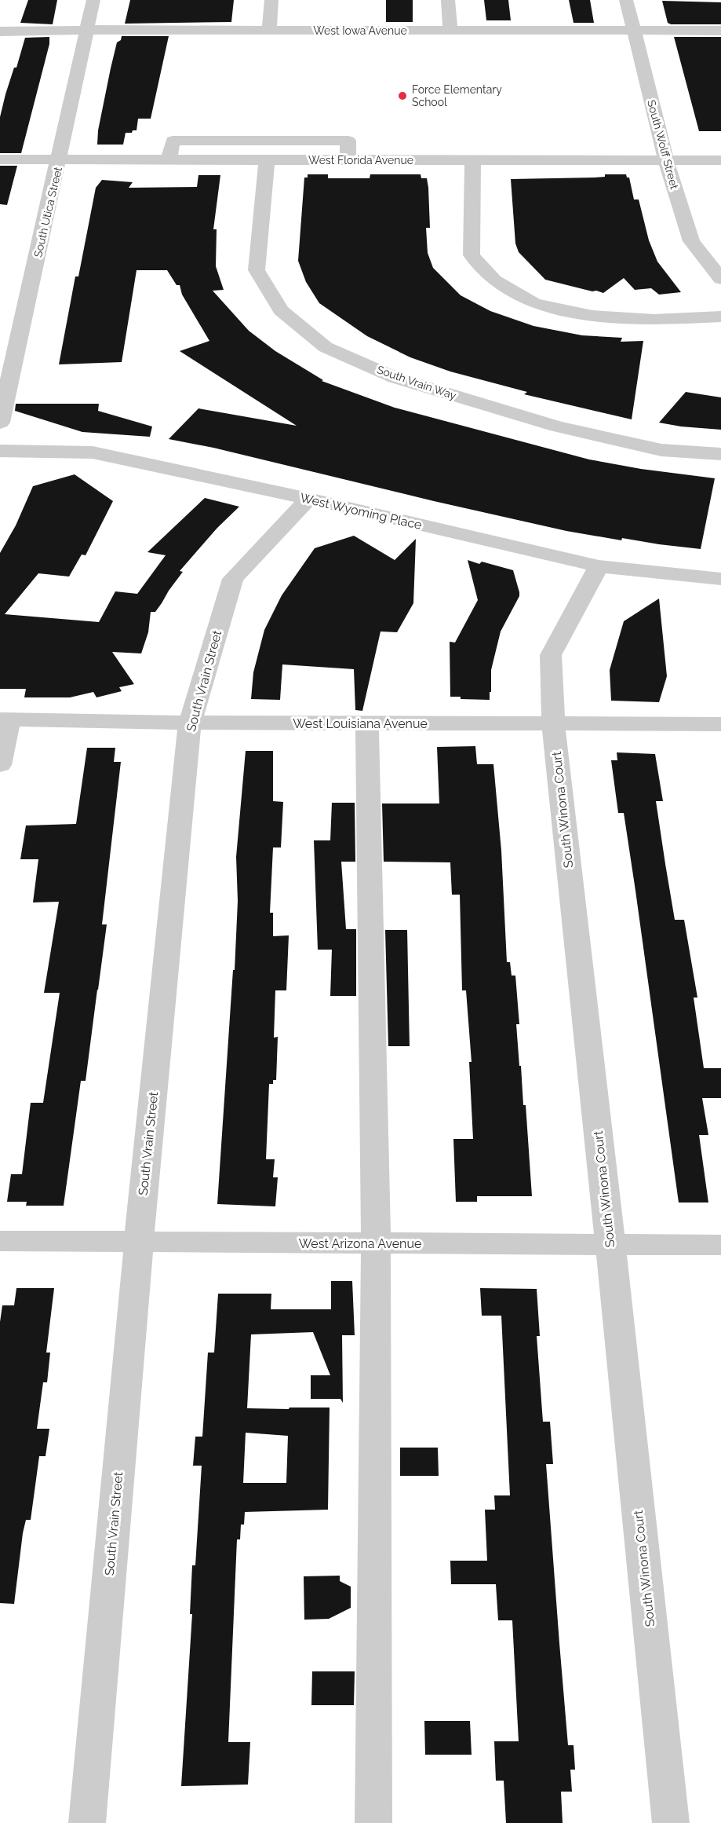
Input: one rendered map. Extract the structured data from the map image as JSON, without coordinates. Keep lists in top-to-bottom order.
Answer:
{
  "streets": {
    "street": [
      "West Iowa Avenue",
      "South Wolff Street",
      "West Florida Avenue",
      "South Utica Street",
      "South Vrain Way",
      "West Wyoming Place",
      "South Vrain Street",
      "West Louisiana Avenue",
      "South Winona Court",
      "West Arizona Avenue"
    ]
  },
  "crossings": [
    ["West Iowa Avenue", "South Wolff Street"],
    ["West Iowa Avenue", "South Utica Street"],
    ["South Wolff Street", "West Florida Avenue"],
    ["West Florida Avenue", "South Utica Street"],
    ["West Florida Avenue", "South Vrain Way"],
    ["West Wyoming Place", "South Vrain Street"],
    ["West Wyoming Place", "South Winona Court"],
    ["South Vrain Street", "West Louisiana Avenue"],
    ["South Vrain Street", "West Arizona Avenue"],
    ["West Louisiana Avenue", "South Winona Court"],
    ["South Winona Court", "West Arizona Avenue"]
  ],
  "places": ["Force Elementary School"]
}
